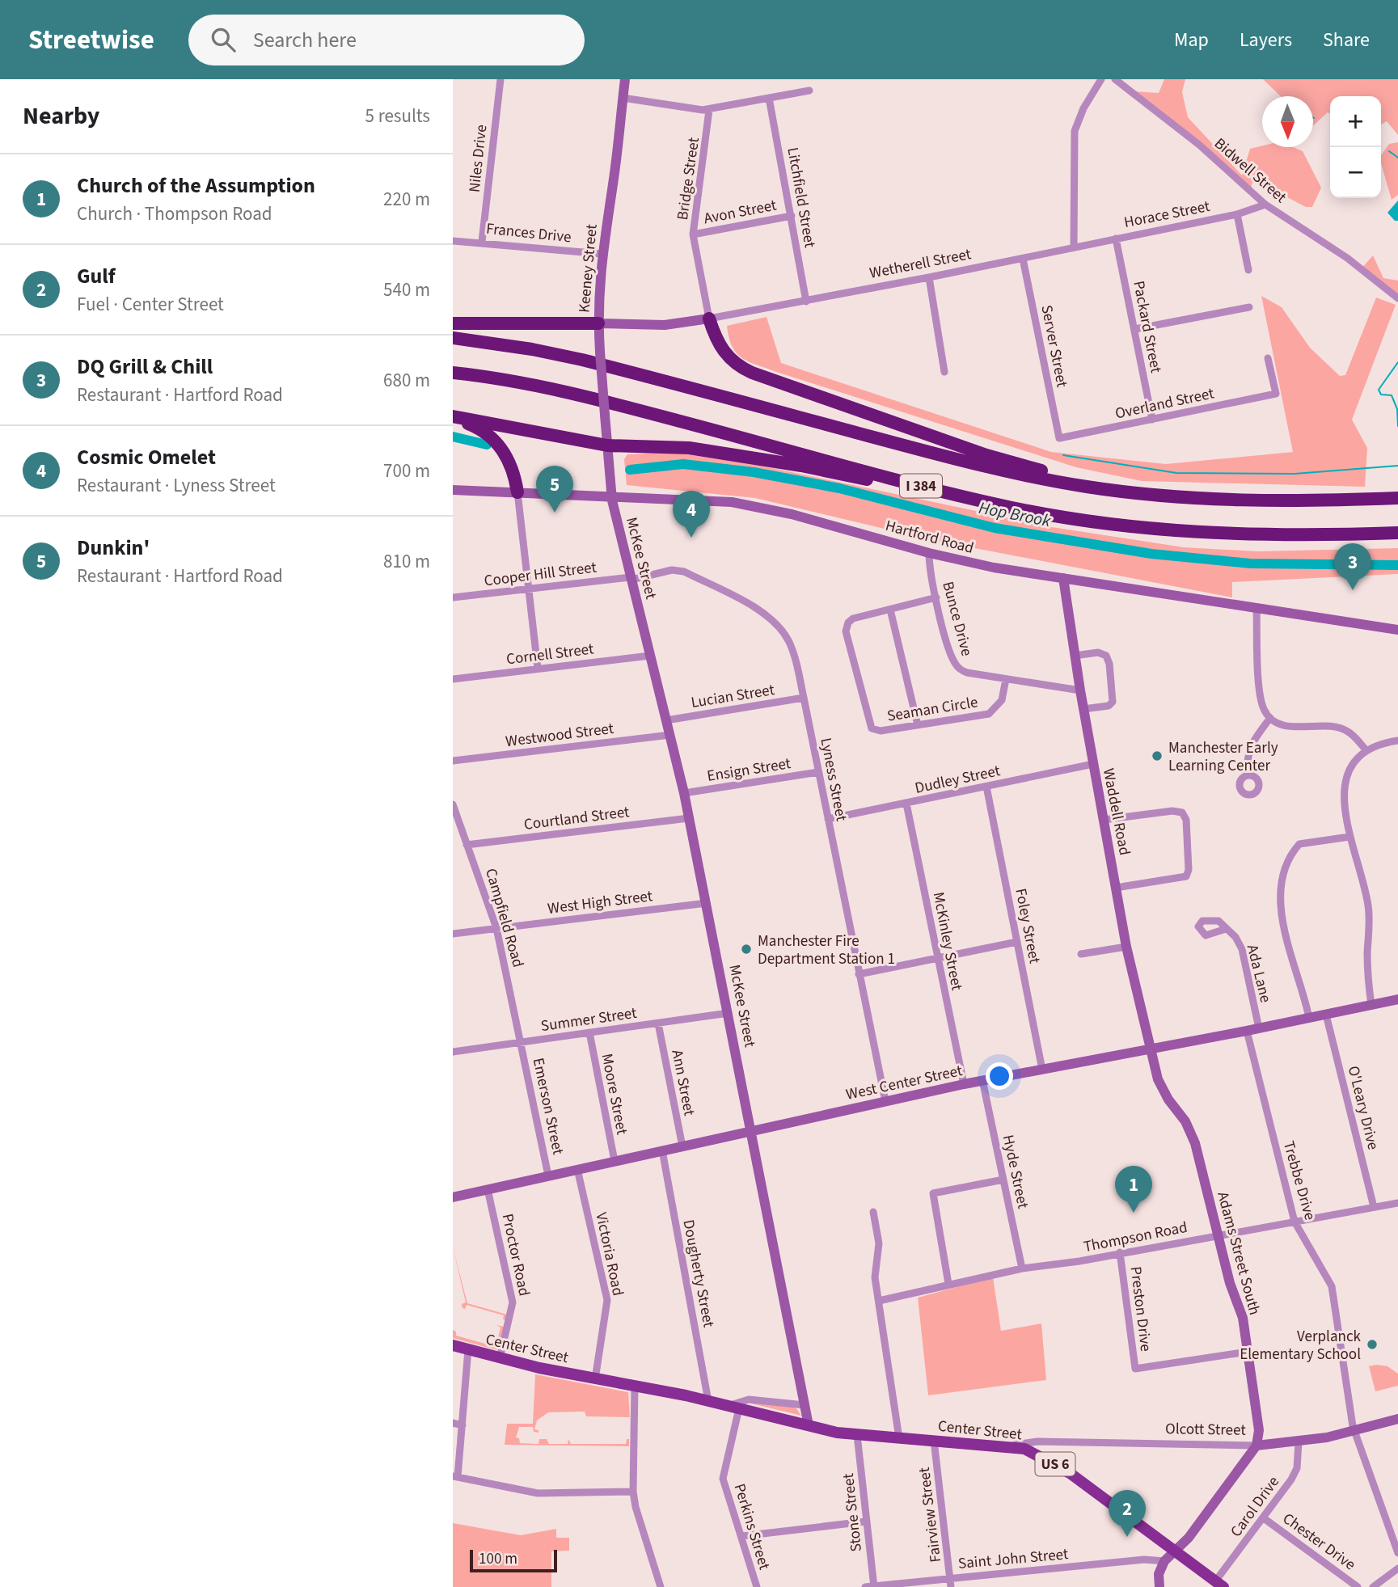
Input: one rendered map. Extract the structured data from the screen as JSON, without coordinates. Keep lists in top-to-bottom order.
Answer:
{
  "streets": {
    "highway": ["I 384"],
    "main road": [
      "Wetherell Street",
      "Keeney Street",
      "Hartford Road",
      "McKee Street",
      "Waddell Road",
      "West Center Street",
      "Adams Street South",
      "Center Street",
      "Olcott Street",
      "US 6"
    ],
    "street": [
      "Niles Drive",
      "Bidwell Street",
      "Bridge Street",
      "Litchfield Street",
      "Avon Street",
      "Horace Street",
      "Frances Drive",
      "Packard Street",
      "Server Street",
      "Overland Street",
      "Cooper Hill Street",
      "Bunce Drive",
      "Cornell Street",
      "Lucian Street",
      "Seaman Circle",
      "Westwood Street",
      "Ensign Street",
      "Dudley Street",
      "Lyness Street",
      "Courtland Street",
      "West High Street",
      "Campfield Road",
      "Foley Street",
      "McKinley Street",
      "Ada Lane",
      "Summer Street",
      "Ann Street",
      "Moore Street",
      "Emerson Street",
      "O'Leary Drive",
      "Hyde Street",
      "Trebbe Drive",
      "Thompson Road",
      "Victoria Road",
      "Proctor Road",
      "Dougherty Street",
      "Preston Drive",
      "Carol Drive",
      "Stone Street",
      "Fairview Street",
      "Perkins Street",
      "Chester Drive",
      "Saint John Street"
    ]
  },
  "crossings": [
    ["Niles Drive", "Frances Drive"],
    ["Bidwell Street", "Horace Street"],
    ["Bridge Street", "Avon Street"],
    ["Bridge Street", "Wetherell Street"],
    ["Litchfield Street", "Avon Street"],
    ["Litchfield Street", "Wetherell Street"],
    ["Horace Street", "Wetherell Street"],
    ["Horace Street", "Packard Street"],
    ["Frances Drive", "Keeney Street"],
    ["Wetherell Street", "Keeney Street"],
    ["Wetherell Street", "Server Street"],
    ["Keeney Street", "Hartford Road"],
    ["Keeney Street", "McKee Street"],
    ["Packard Street", "Overland Street"],
    ["Server Street", "Overland Street"],
    ["Hartford Road", "McKee Street"],
    ["Hartford Road", "Bunce Drive"],
    ["Hartford Road", "Waddell Road"],
    ["McKee Street", "Cooper Hill Street"],
    ["McKee Street", "Cornell Street"],
    ["McKee Street", "Lucian Street"],
    ["McKee Street", "Westwood Street"],
    ["McKee Street", "Ensign Street"],
    ["McKee Street", "Lyness Street"],
    ["McKee Street", "Courtland Street"],
    ["McKee Street", "West High Street"],
    ["McKee Street", "Summer Street"],
    ["McKee Street", "West Center Street"],
    ["McKee Street", "Center Street"],
    ["Cooper Hill Street", "Lyness Street"],
    ["Bunce Drive", "Seaman Circle"],
    ["Bunce Drive", "Waddell Road"],
    ["Lucian Street", "Lyness Street"],
    ["Ensign Street", "Lyness Street"],
    ["Dudley Street", "Lyness Street"],
    ["Dudley Street", "Waddell Road"],
    ["Dudley Street", "Foley Street"],
    ["Dudley Street", "McKinley Street"],
    ["Lyness Street", "West Center Street"],
    ["Waddell Road", "West Center Street"],
    ["Waddell Road", "Adams Street South"],
    ["Courtland Street", "Campfield Road"],
    ["West High Street", "Campfield Road"],
    ["Campfield Road", "Summer Street"],
    ["Campfield Road", "Emerson Street"],
    ["Foley Street", "West Center Street"],
    ["McKinley Street", "West Center Street"],
    ["Ada Lane", "West Center Street"],
    ["Summer Street", "Ann Street"],
    ["Summer Street", "Moore Street"],
    ["Summer Street", "Emerson Street"],
    ["West Center Street", "Ann Street"],
    ["West Center Street", "Moore Street"],
    ["West Center Street", "Emerson Street"],
    ["West Center Street", "O'Leary Drive"],
    ["West Center Street", "Hyde Street"],
    ["West Center Street", "Trebbe Drive"],
    ["West Center Street", "Adams Street South"],
    ["West Center Street", "Victoria Road"],
    ["West Center Street", "Proctor Road"],
    ["West Center Street", "Dougherty Street"],
    ["O'Leary Drive", "Thompson Road"],
    ["Hyde Street", "Thompson Road"],
    ["Trebbe Drive", "Thompson Road"],
    ["Trebbe Drive", "Olcott Street"],
    ["Thompson Road", "Adams Street South"],
    ["Thompson Road", "Preston Drive"],
    ["Adams Street South", "Preston Drive"],
    ["Adams Street South", "Olcott Street"],
    ["Victoria Road", "Center Street"],
    ["Proctor Road", "Center Street"],
    ["Dougherty Street", "Center Street"],
    ["Center Street", "Olcott Street"],
    ["Center Street", "Carol Drive"],
    ["Center Street", "Stone Street"],
    ["Center Street", "Fairview Street"],
    ["Center Street", "Perkins Street"],
    ["Olcott Street", "Carol Drive"],
    ["Carol Drive", "Chester Drive"],
    ["Stone Street", "Saint John Street"],
    ["Fairview Street", "Saint John Street"]
  ],
  "water": ["Hop Brook"],
  "places": ["Manchester Early Learning Center", "Manchester Fire Department Station 1", "Verplanck Elementary School"],
  "scale_bar": "100 m",
  "north": "bottom",
  "page": {
    "header": "Streetwise",
    "search": "Search here",
    "nav": ["Map", "Layers", "Share"],
    "heading": ["Nearby", "5 results"],
    "map_buttons": ["+", "−"],
    "list": [
      {
        "mark": "1",
        "name": "Church of the Assumption",
        "note": "Church · Thompson Road",
        "value": "220 m"
      },
      {
        "mark": "2",
        "name": "Gulf",
        "note": "Fuel · Center Street",
        "value": "540 m"
      },
      {
        "mark": "3",
        "name": "DQ Grill & Chill",
        "note": "Restaurant · Hartford Road",
        "value": "680 m"
      },
      {
        "mark": "4",
        "name": "Cosmic Omelet",
        "note": "Restaurant · Lyness Street",
        "value": "700 m"
      },
      {
        "mark": "5",
        "name": "Dunkin'",
        "note": "Restaurant · Hartford Road",
        "value": "810 m"
      }
    ],
    "pins": [
      "5",
      "4",
      "3",
      "1",
      "2"
    ],
    "scale": "100 m"
  }
}
